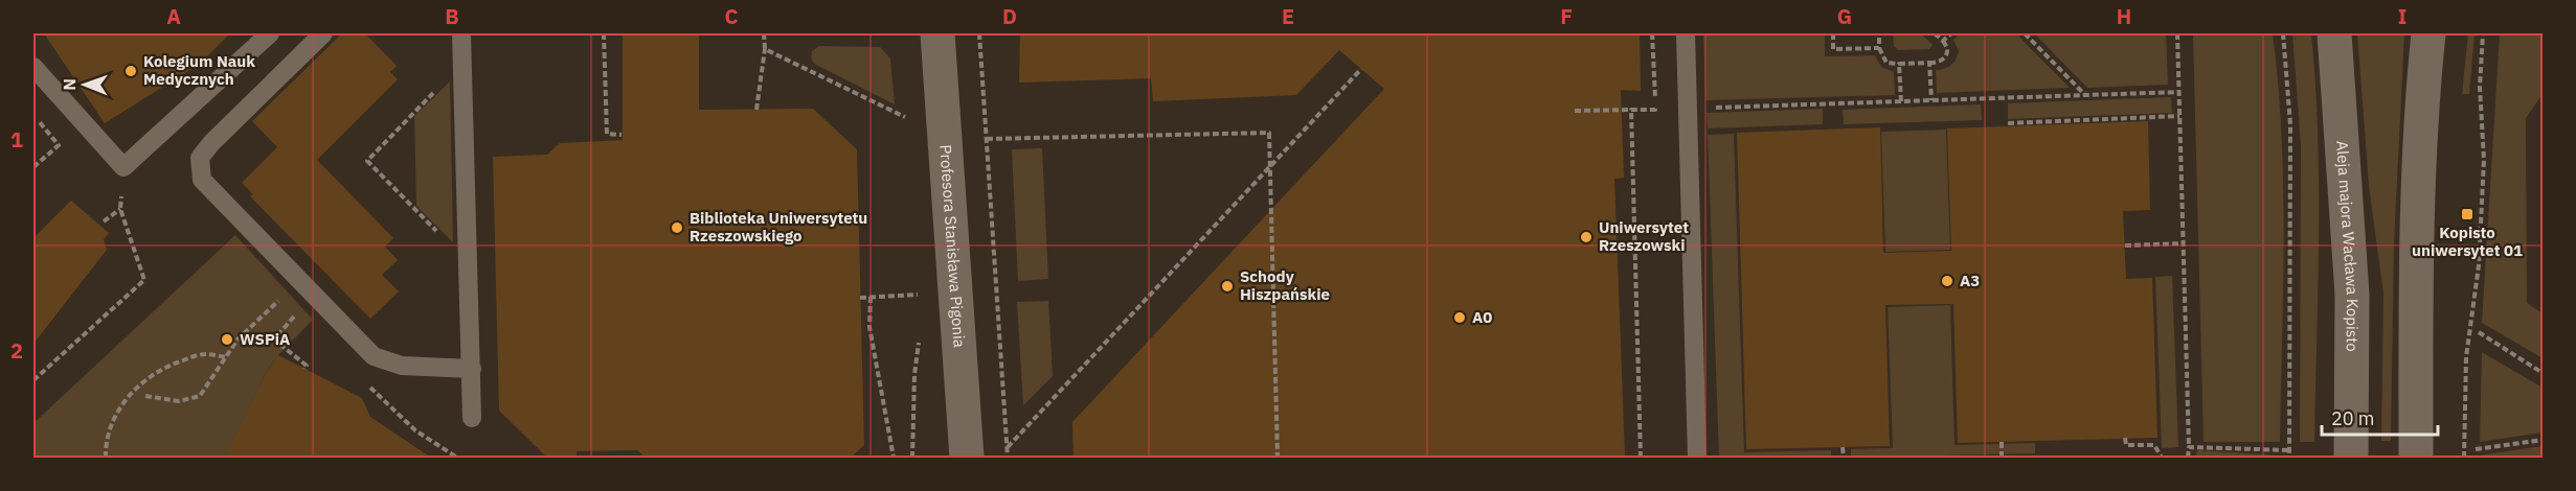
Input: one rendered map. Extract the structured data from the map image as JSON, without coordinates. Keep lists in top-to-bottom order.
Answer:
{
  "streets": {
    "main road": ["Profesora Stanisława Pigonia", "Aleja majora Wacława Kopisto"]
  },
  "places": {
    "other": [
      "Kolegium Nauk Medycznych",
      "Biblioteka Uniwersytetu Rzeszowskiego",
      "Uniwersytet Rzeszowski",
      "A3",
      "Schody Hiszpańskie",
      "A0",
      "WSPiA"
    ],
    "transit": ["Kopisto uniwersytet 01"]
  },
  "scale_bar": "20 m",
  "north": "left",
  "grid": {
    "columns": [
      "A",
      "B",
      "C",
      "D",
      "E",
      "F",
      "G",
      "H",
      "I"
    ],
    "rows": ["1", "2"]
  }
}
